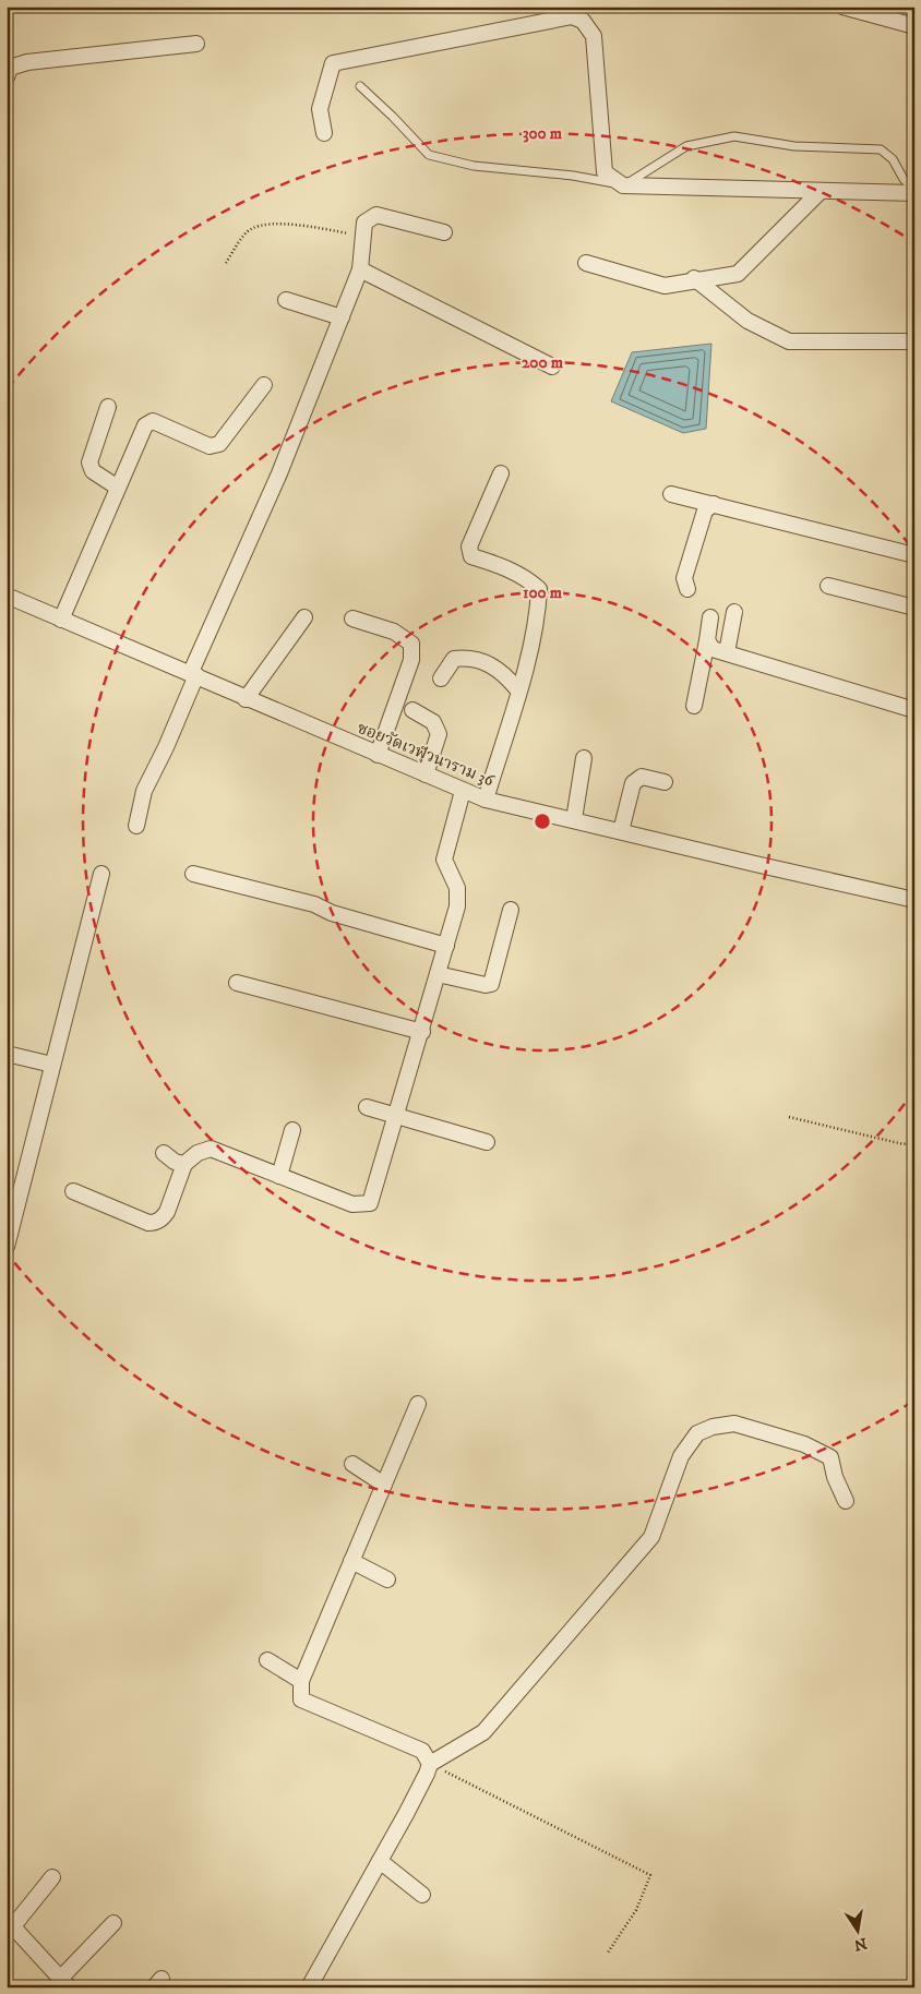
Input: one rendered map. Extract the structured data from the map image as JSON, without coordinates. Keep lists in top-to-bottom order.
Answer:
{
  "streets": {
    "street": ["ซอยวัดเวฬุวนาราม 36"]
  },
  "north": "bottom",
  "rings": ["300 m", "200 m", "100 m"]
}
